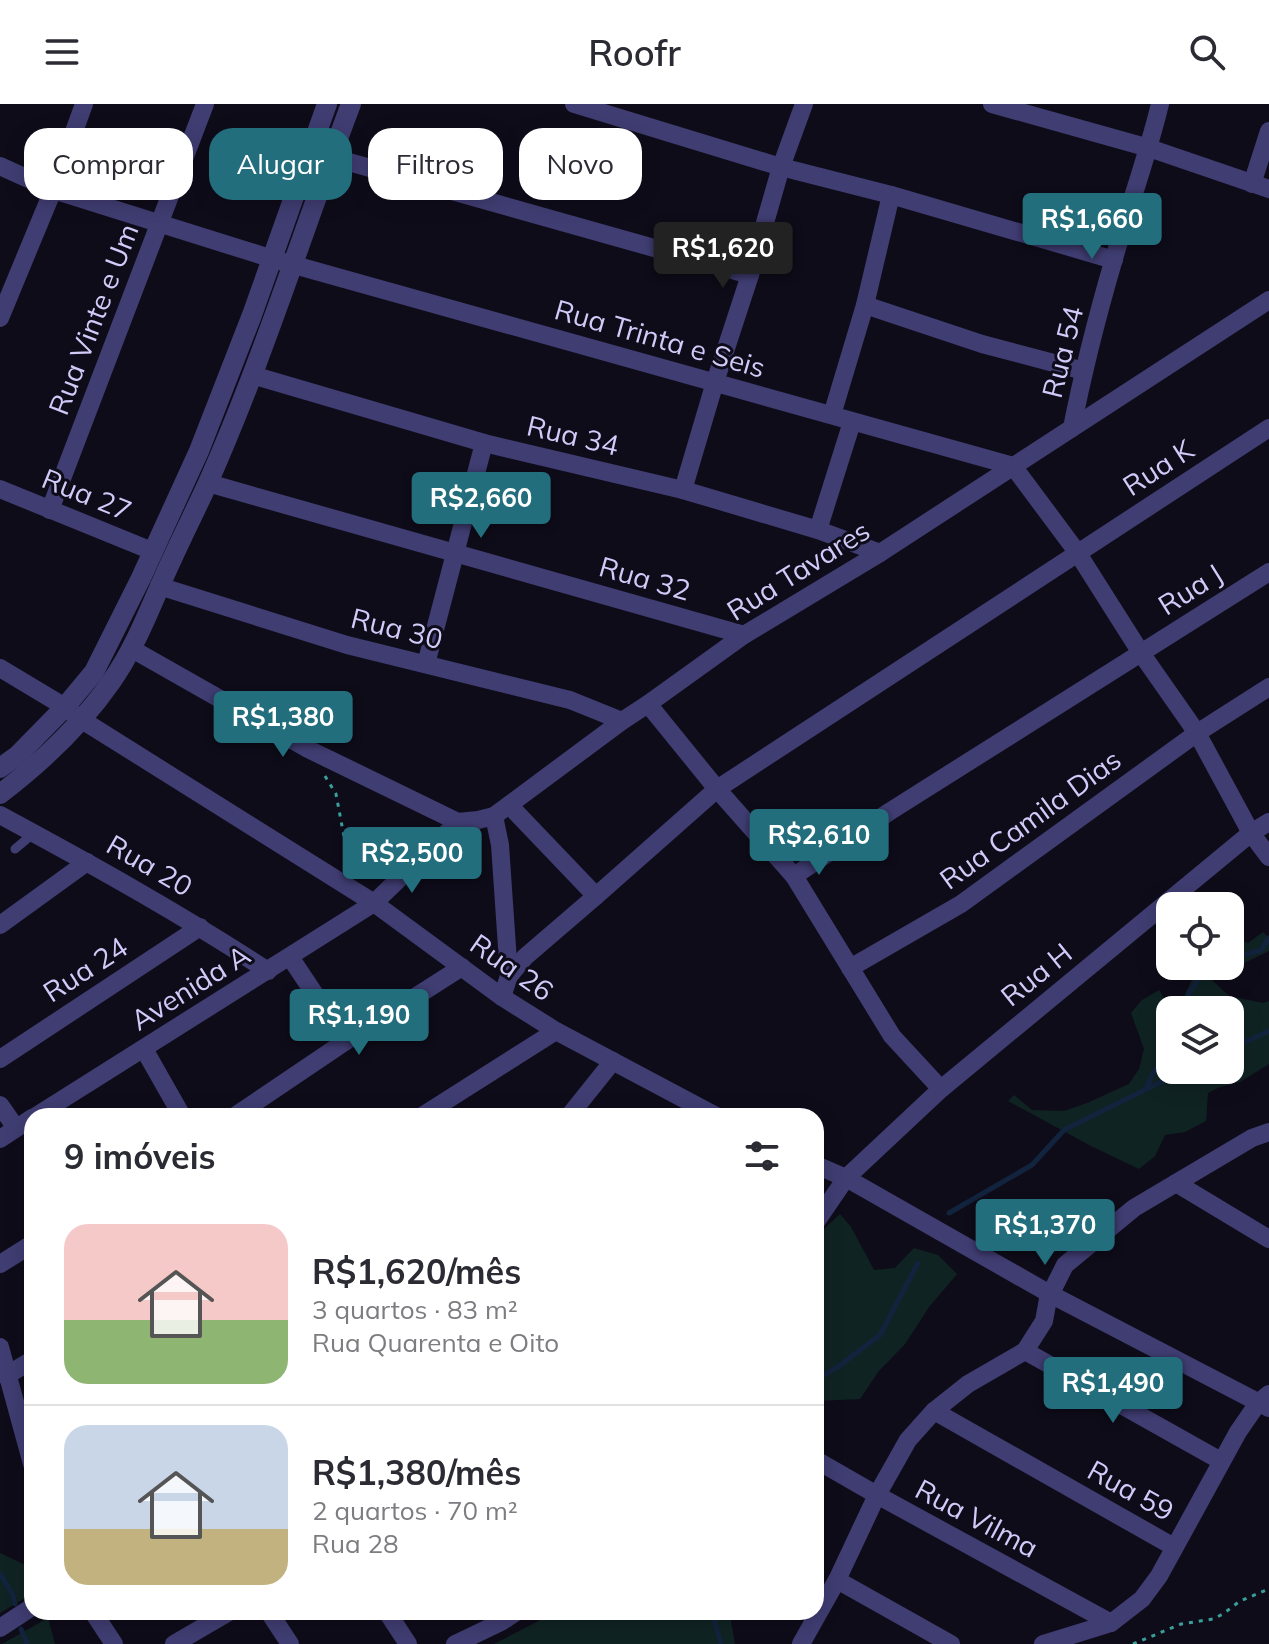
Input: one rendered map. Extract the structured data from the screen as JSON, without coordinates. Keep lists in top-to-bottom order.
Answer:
{
  "streets": {
    "street": [
      "Rua Vinte e Um",
      "Rua Trinta e Seis",
      "Rua 54",
      "Rua 34",
      "Rua K",
      "Rua 27",
      "Rua Tavares",
      "Rua 32",
      "Rua J",
      "Rua 30",
      "Rua Camila Dias",
      "Rua 20",
      "Rua 26",
      "Rua 24",
      "Rua H",
      "Avenida A",
      "Rua 59",
      "Rua Vilma"
    ]
  },
  "crossings": [
    ["Rua Vinte e Um", "Rua Trinta e Seis"],
    ["Rua Vinte e Um", "Rua 27"],
    ["Rua Trinta e Seis", "Rua Tavares"],
    ["Rua 54", "Rua Tavares"],
    ["Rua 34", "Rua Tavares"],
    ["Rua Tavares", "Rua 32"],
    ["Rua Tavares", "Rua 30"],
    ["Rua 20", "Rua 24"],
    ["Rua 20", "Avenida A"],
    ["Rua 26", "Avenida A"]
  ],
  "page": {
    "header": "Roofr",
    "chip": [
      "Comprar",
      "Alugar",
      "Filtros",
      "Novo"
    ],
    "price": [
      "R$1,660",
      "R$1,620",
      "R$2,660",
      "R$1,380",
      "R$2,610",
      "R$2,500",
      "R$1,190",
      "R$1,370",
      "R$1,490"
    ],
    "heading": "9 imóveis",
    "list": [
      {
        "name": "R$1,620/mês",
        "note": "3 quartos · 83 m² · Rua Quarenta e Oito"
      },
      {
        "name": "R$1,380/mês",
        "note": "2 quartos · 70 m² · Rua 28"
      }
    ]
  }
}
